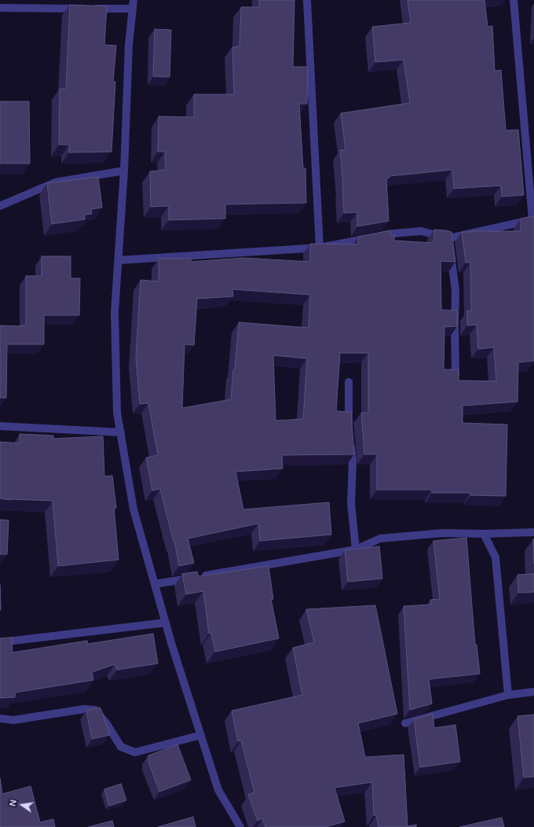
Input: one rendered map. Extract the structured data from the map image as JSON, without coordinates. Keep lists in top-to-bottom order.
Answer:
{
  "north": "left"
}
